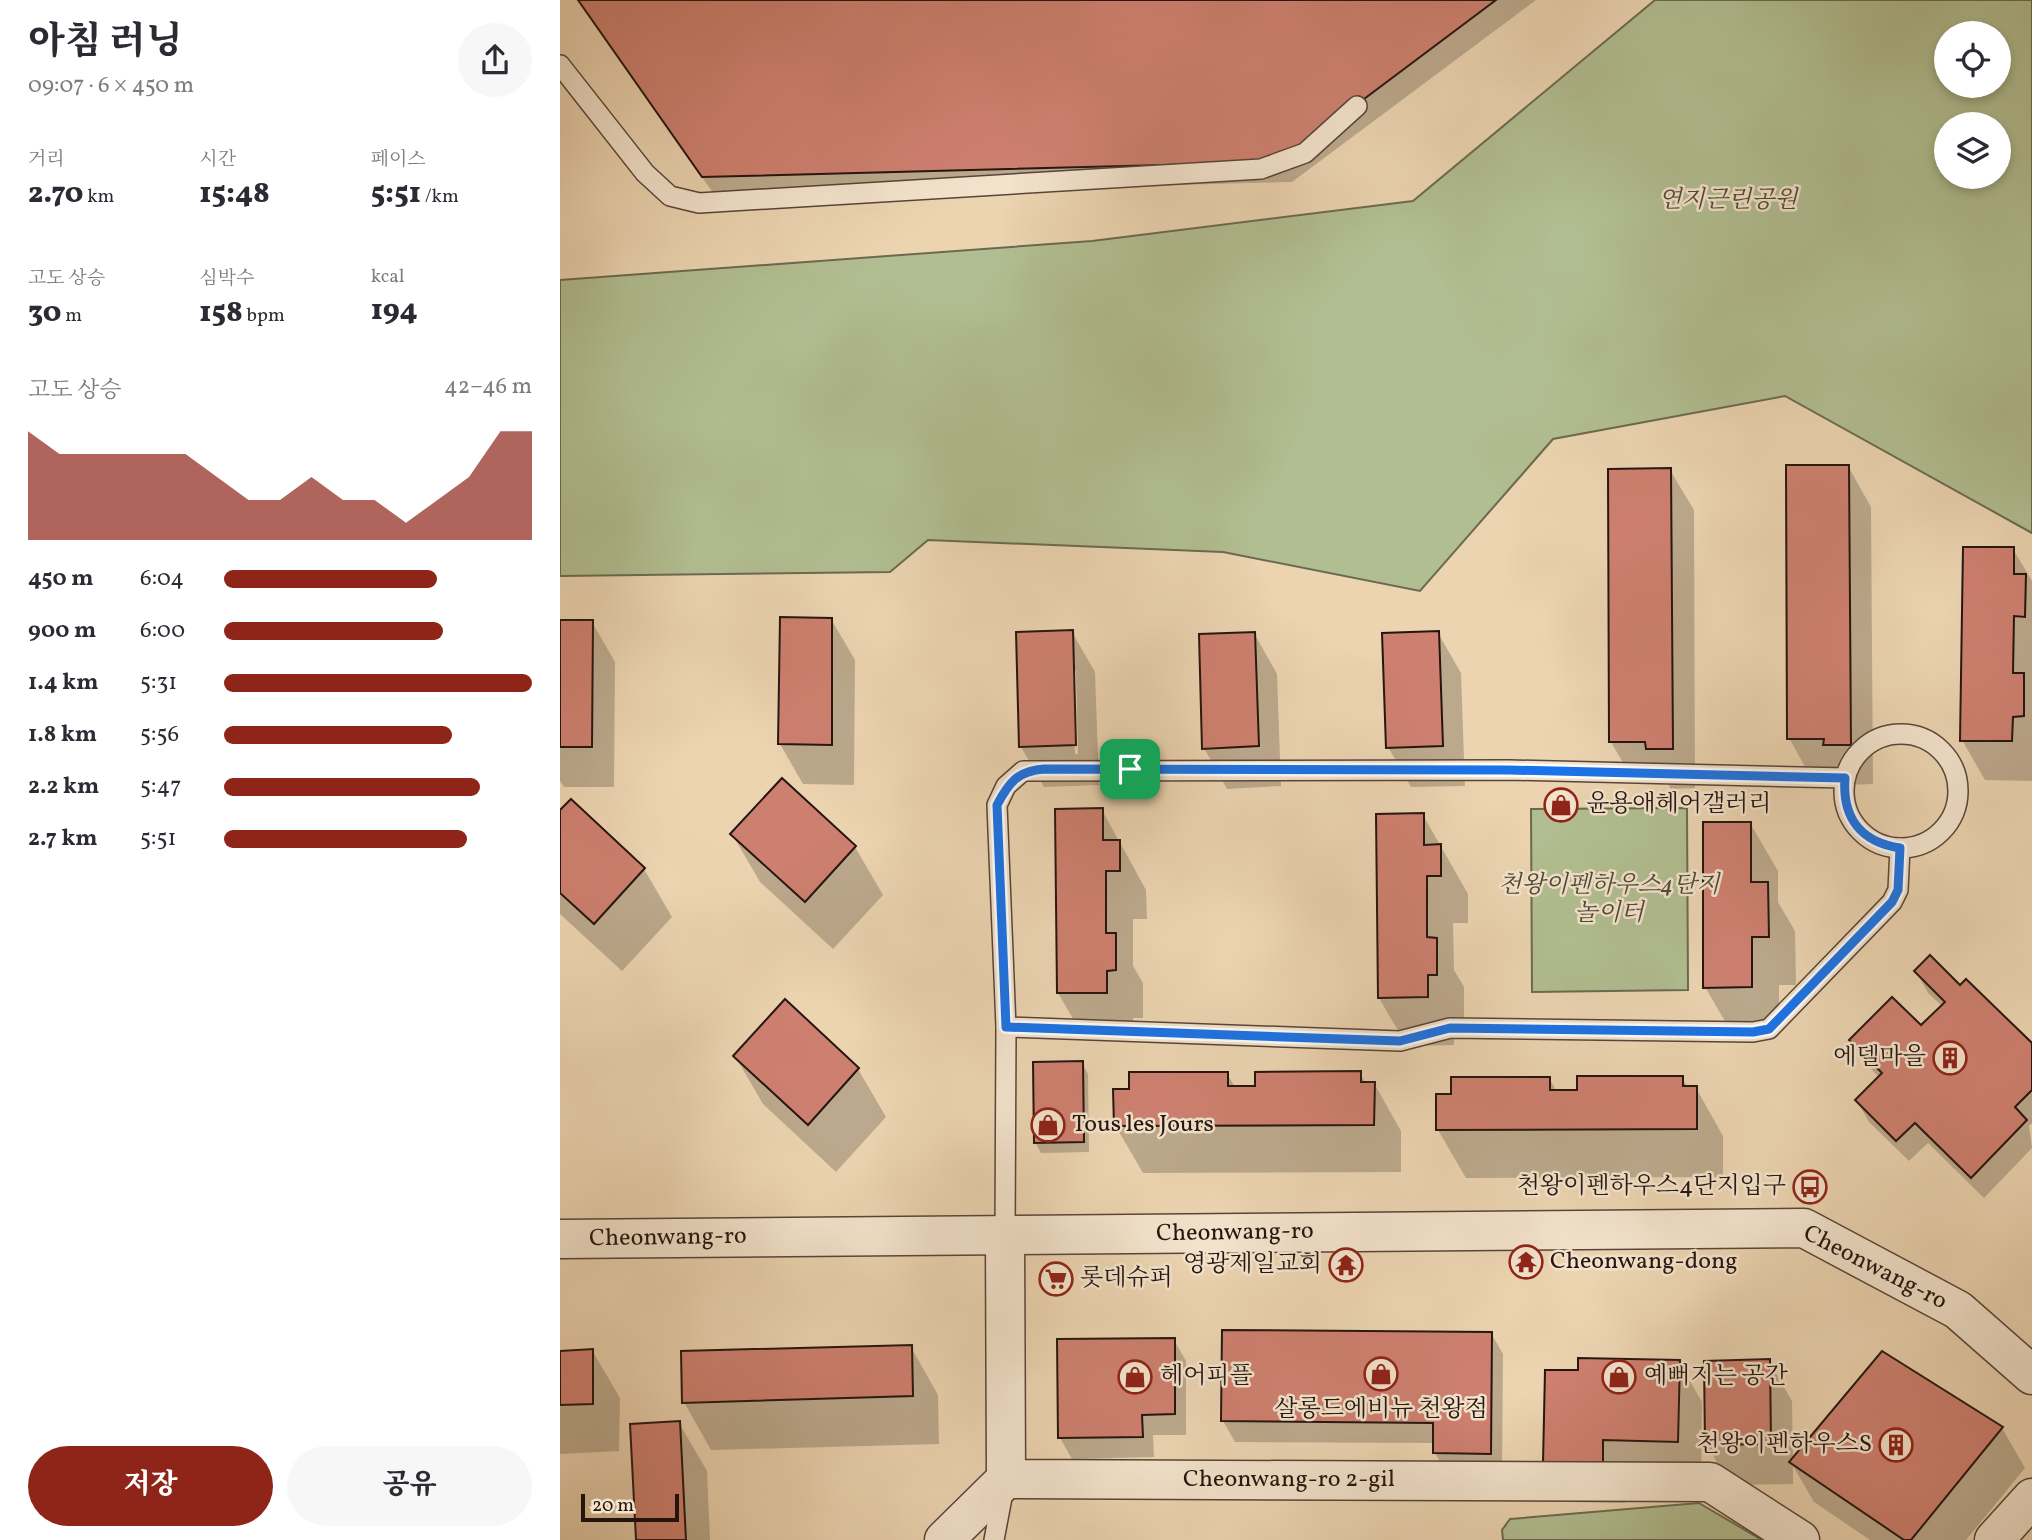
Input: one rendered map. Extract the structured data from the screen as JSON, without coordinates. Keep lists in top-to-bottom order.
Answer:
{
  "streets": {
    "street": ["Cheonwang-ro", "Cheonwang-ro 2-gil"]
  },
  "parks": ["연지근린공원", "천왕이펜하우스4단지 놀이터"],
  "places": {
    "shop": [
      "윤용애헤어갤러리",
      "Tous les Jours",
      "살롱드에비뉴 천왕점",
      "헤어피플",
      "예뻐지는 공간"
    ],
    "building": ["에델마을", "천왕이펜하우스S"],
    "bus stop": ["천왕이펜하우스4단지입구"],
    "temple": ["Cheonwang-dong", "영광제일교회"],
    "supermarket": ["롯데슈퍼"]
  },
  "scale_bar": "20 m",
  "page": {
    "heading": ["아침 러닝", "09:07 · 6 × 450 m"],
    "stats": [
      ["거리", "2.70 km"],
      ["시간", "15:48"],
      ["페이스", "5:51 /km"],
      ["고도 상승", "30 m"],
      ["심박수", "158 bpm"],
      ["kcal", "194"]
    ],
    "chart": ["고도 상승", "42–46 m"],
    "list": [
      {
        "name": "450 m",
        "note": "6:04"
      },
      {
        "name": "900 m",
        "note": "6:00"
      },
      {
        "name": "1.4 km",
        "note": "5:31"
      },
      {
        "name": "1.8 km",
        "note": "5:56"
      },
      {
        "name": "2.2 km",
        "note": "5:47"
      },
      {
        "name": "2.7 km",
        "note": "5:51"
      }
    ],
    "buttons": ["저장", "공유"],
    "scale": "20 m"
  }
}
